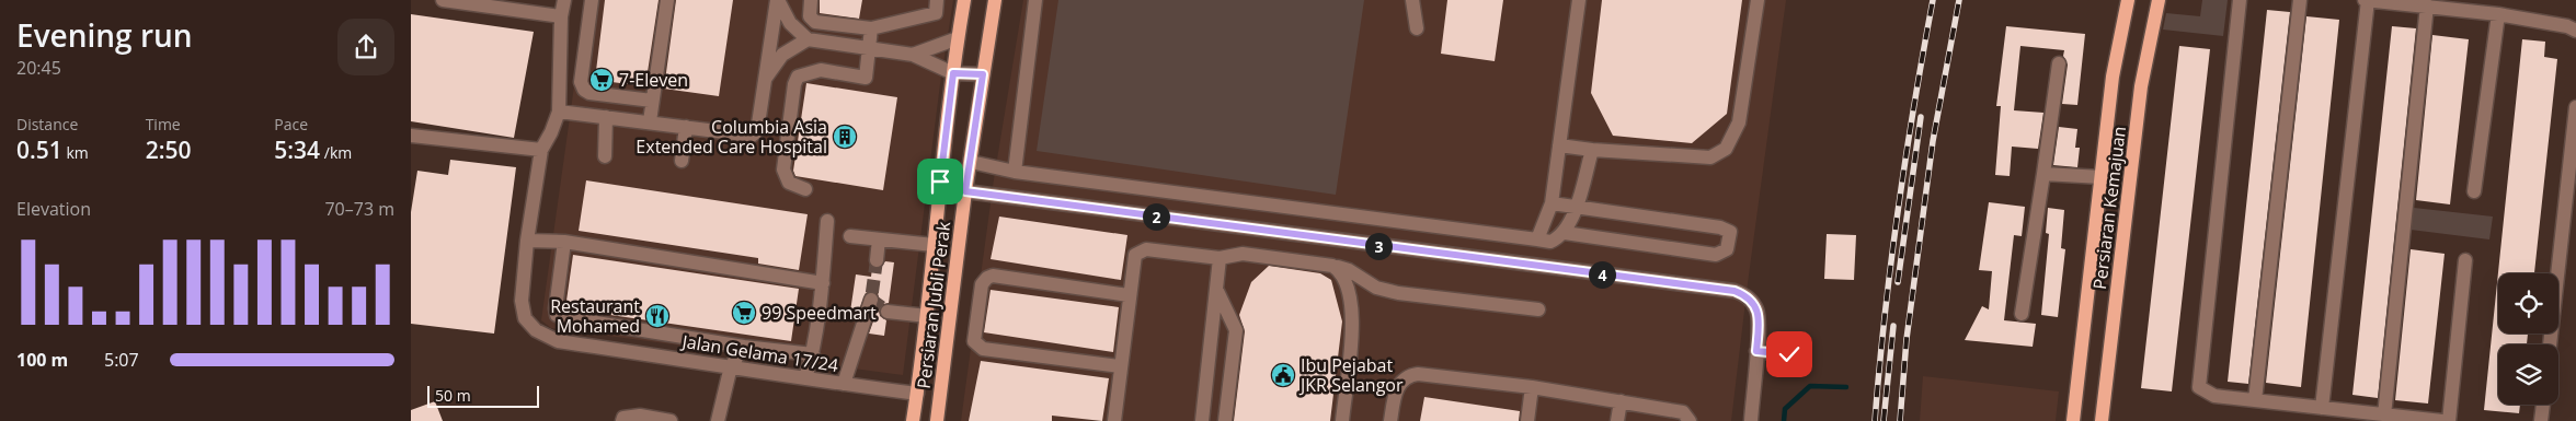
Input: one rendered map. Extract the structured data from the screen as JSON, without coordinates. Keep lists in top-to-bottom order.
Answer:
{
  "streets": {
    "main road": ["Persiaran Kemajuan", "Persiaran Jubli Perak"],
    "street": ["Jalan Gelama 17/24"]
  },
  "crossings": [
    ["Persiaran Jubli Perak", "Jalan Gelama 17/24"]
  ],
  "places": {
    "supermarket": ["7-Eleven", "99 Speedmart"],
    "building": ["Columbia Asia Extended Care Hospital"],
    "restaurant": ["Restaurant Mohamed"],
    "public building": ["Ibu Pejabat JKR Selangor"]
  },
  "scale_bar": "50 m",
  "page": {
    "heading": ["Evening run", "20:45"],
    "stats": [
      ["Distance", "0.51 km"],
      ["Time", "2:50"],
      ["Pace", "5:34 /km"]
    ],
    "chart": ["Elevation", "70–73 m"],
    "pins": ["2", "3", "4"],
    "list": [
      {
        "name": "100 m",
        "note": "5:07"
      }
    ],
    "scale": "50 m"
  }
}
